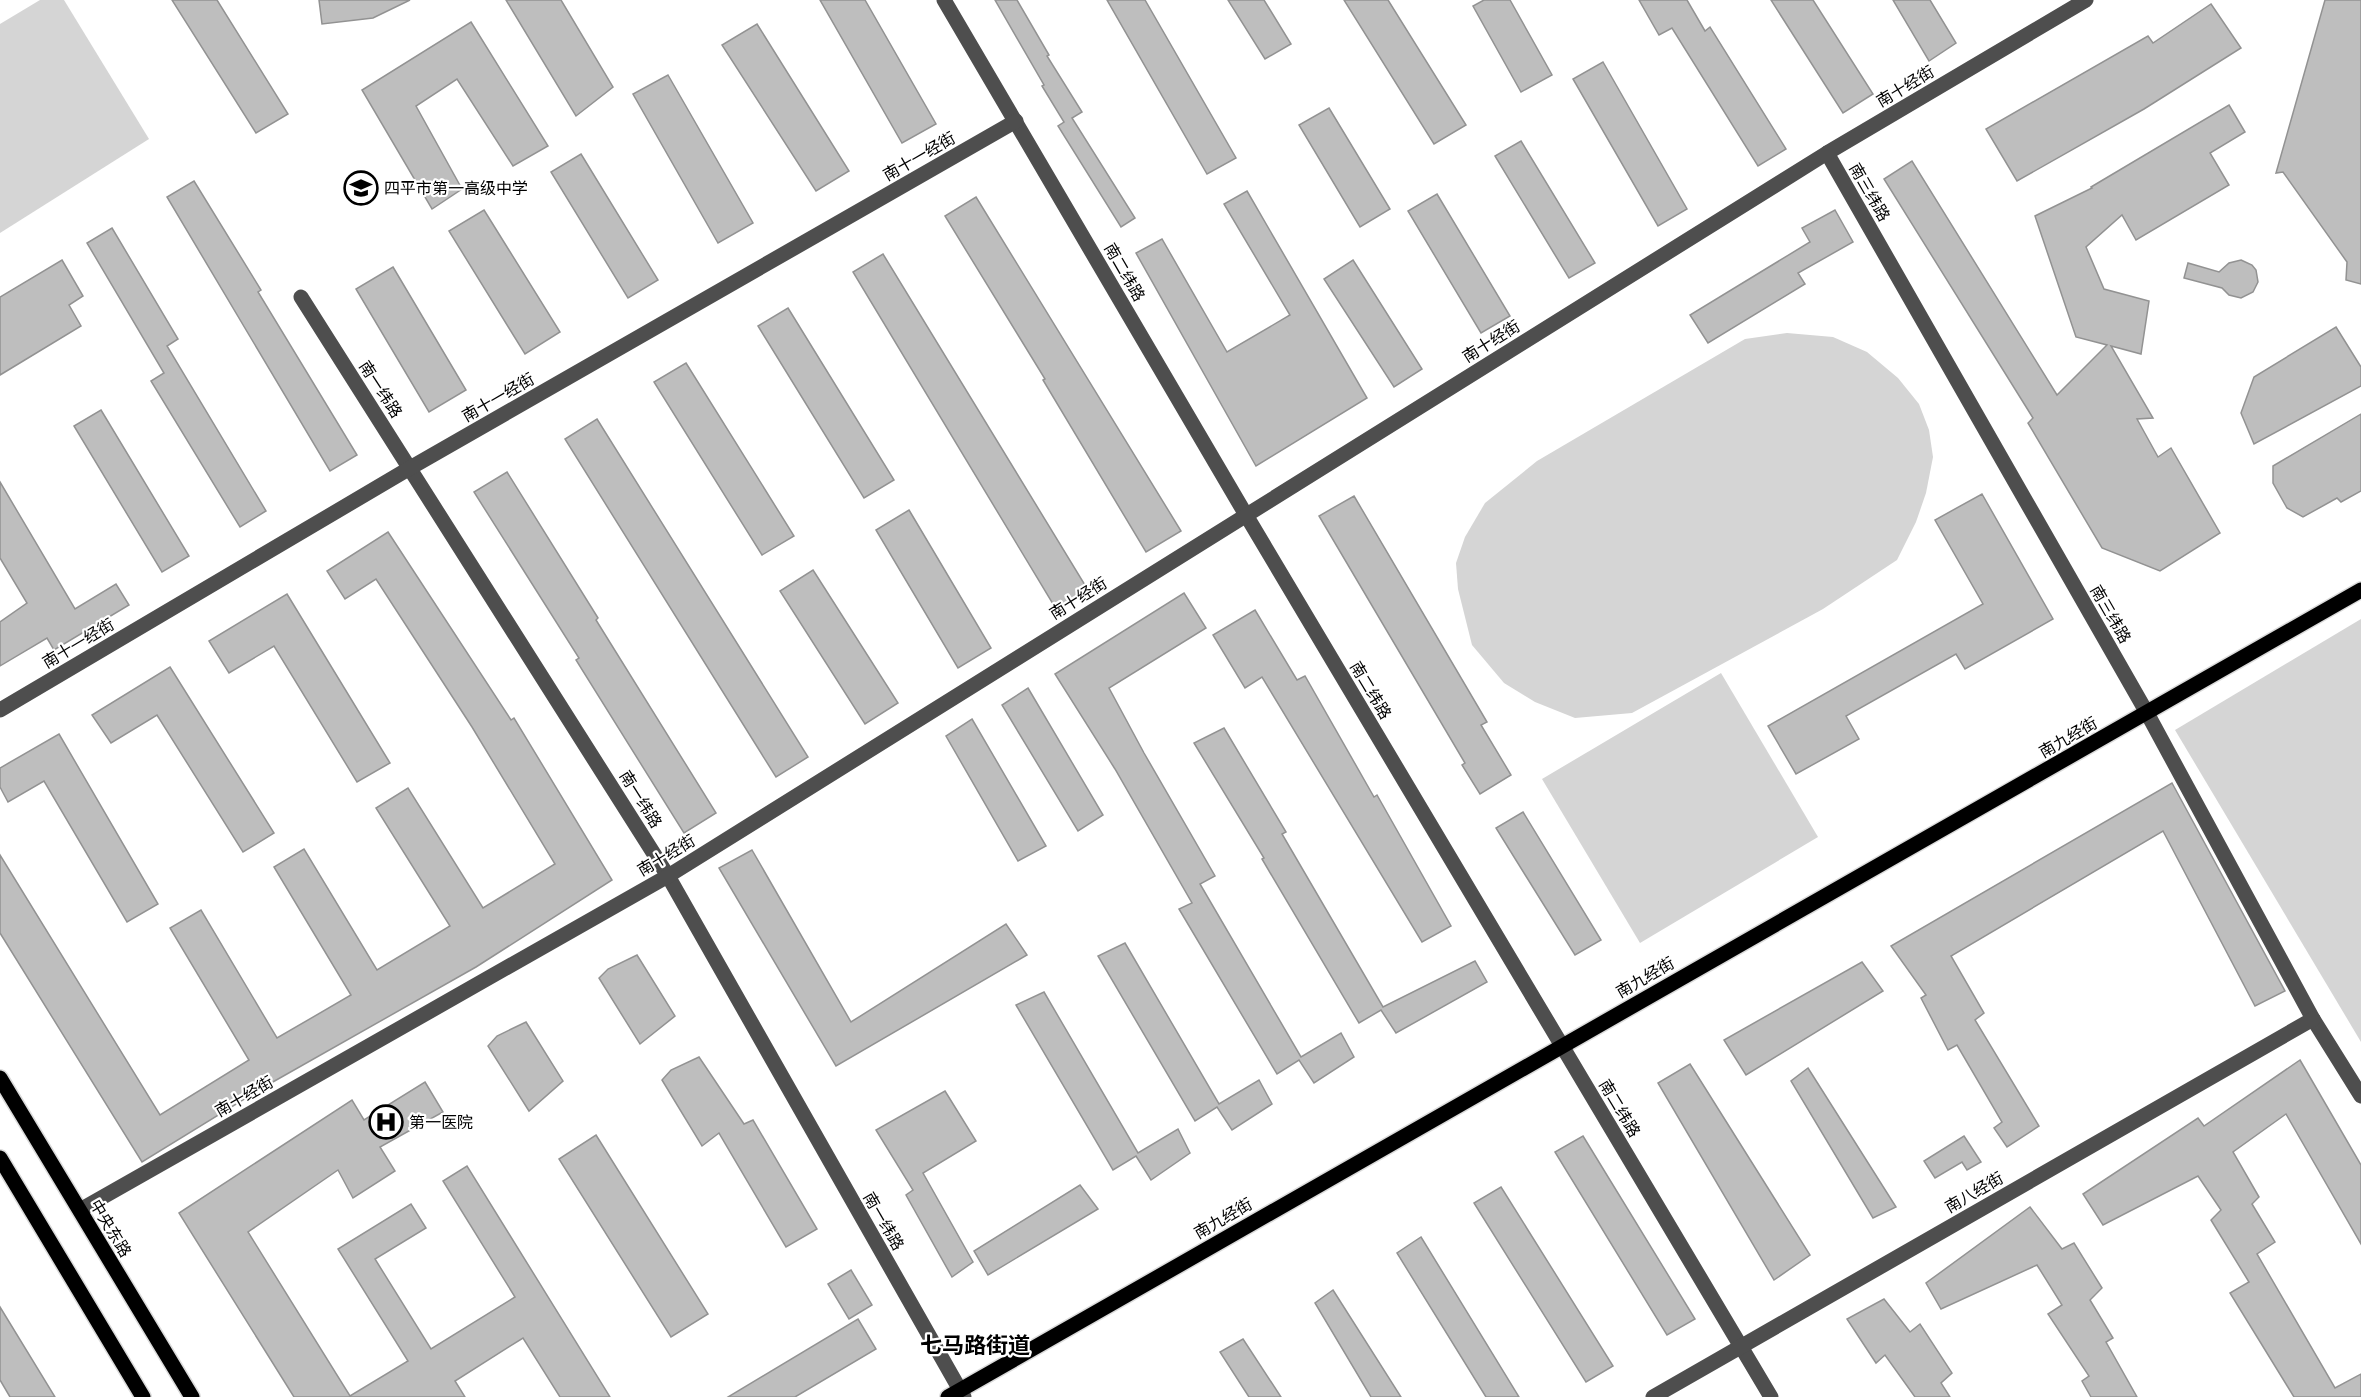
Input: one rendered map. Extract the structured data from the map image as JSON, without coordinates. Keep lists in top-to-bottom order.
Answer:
{
  "streets": {
    "main road": ["南九经街", "中央东路"],
    "street": [
      "南十经街",
      "南十一经街",
      "南三纬路",
      "南二纬路",
      "南一纬路",
      "南八经街"
    ]
  },
  "crossings": [
    ["南十经街", "南三纬路"],
    ["南十经街", "南二纬路"],
    ["南十经街", "南一纬路"],
    ["南十经街", "中央东路"],
    ["南十一经街", "南二纬路"],
    ["南十一经街", "南一纬路"],
    ["南三纬路", "南九经街"],
    ["南三纬路", "南八经街"],
    ["南二纬路", "南九经街"],
    ["南二纬路", "南八经街"],
    ["南一纬路", "南九经街"]
  ],
  "districts": ["七马路街道"],
  "places": {
    "school or university": ["四平市第一高级中学"],
    "hospital": ["第一医院"]
  }
}
